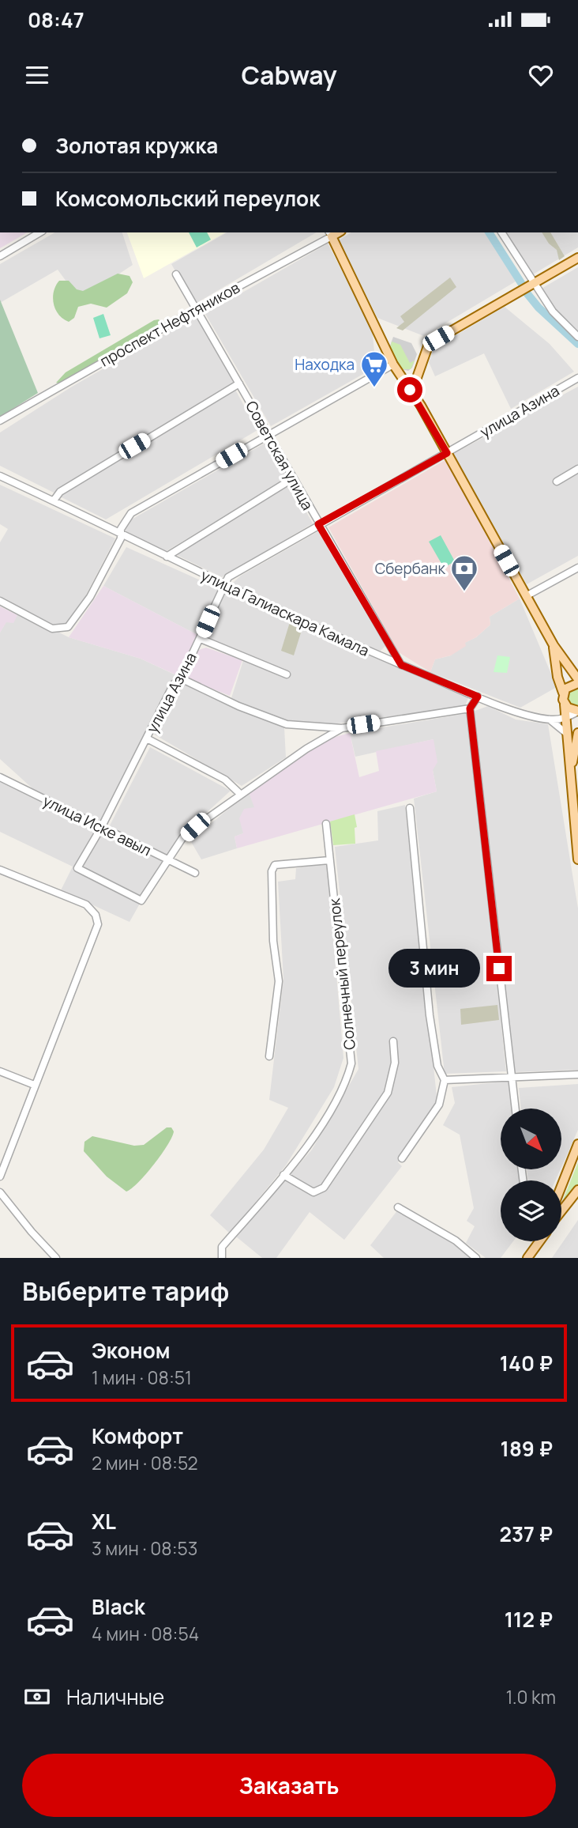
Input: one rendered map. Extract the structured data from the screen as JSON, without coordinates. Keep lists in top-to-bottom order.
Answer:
{
  "streets": {
    "street": [
      "проспект Нефтяников",
      "улица Азина",
      "Советская улица",
      "улица Галиаскара Камала",
      "улица Иске авыл",
      "Солнечный переулок"
    ]
  },
  "crossings": [
    ["проспект Нефтяников", "Советская улица"],
    ["улица Азина", "Советская улица"],
    ["улица Азина", "улица Галиаскара Камала"],
    ["улица Азина", "улица Иске авыл"],
    ["Советская улица", "улица Галиаскара Камала"]
  ],
  "places": {
    "supermarket": ["Находка"],
    "bank": ["Сбербанк"]
  },
  "north": "bottom right",
  "page": {
    "status": "08:47",
    "header": "Cabway",
    "banner": ["Золотая кружка", "Комсомольский переулок"],
    "bubble": "3 мин",
    "heading": "Выберите тариф",
    "list": [
      {
        "name": "Эконом",
        "note": "1 мин · 08:51",
        "value": "140 ₽"
      },
      {
        "name": "Комфорт",
        "note": "2 мин · 08:52",
        "value": "189 ₽"
      },
      {
        "name": "XL",
        "note": "3 мин · 08:53",
        "value": "237 ₽"
      },
      {
        "name": "Black",
        "note": "4 мин · 08:54",
        "value": "112 ₽"
      }
    ],
    "pay": ["Наличные", "1.0 km"],
    "buttons": "Заказать"
  }
}
